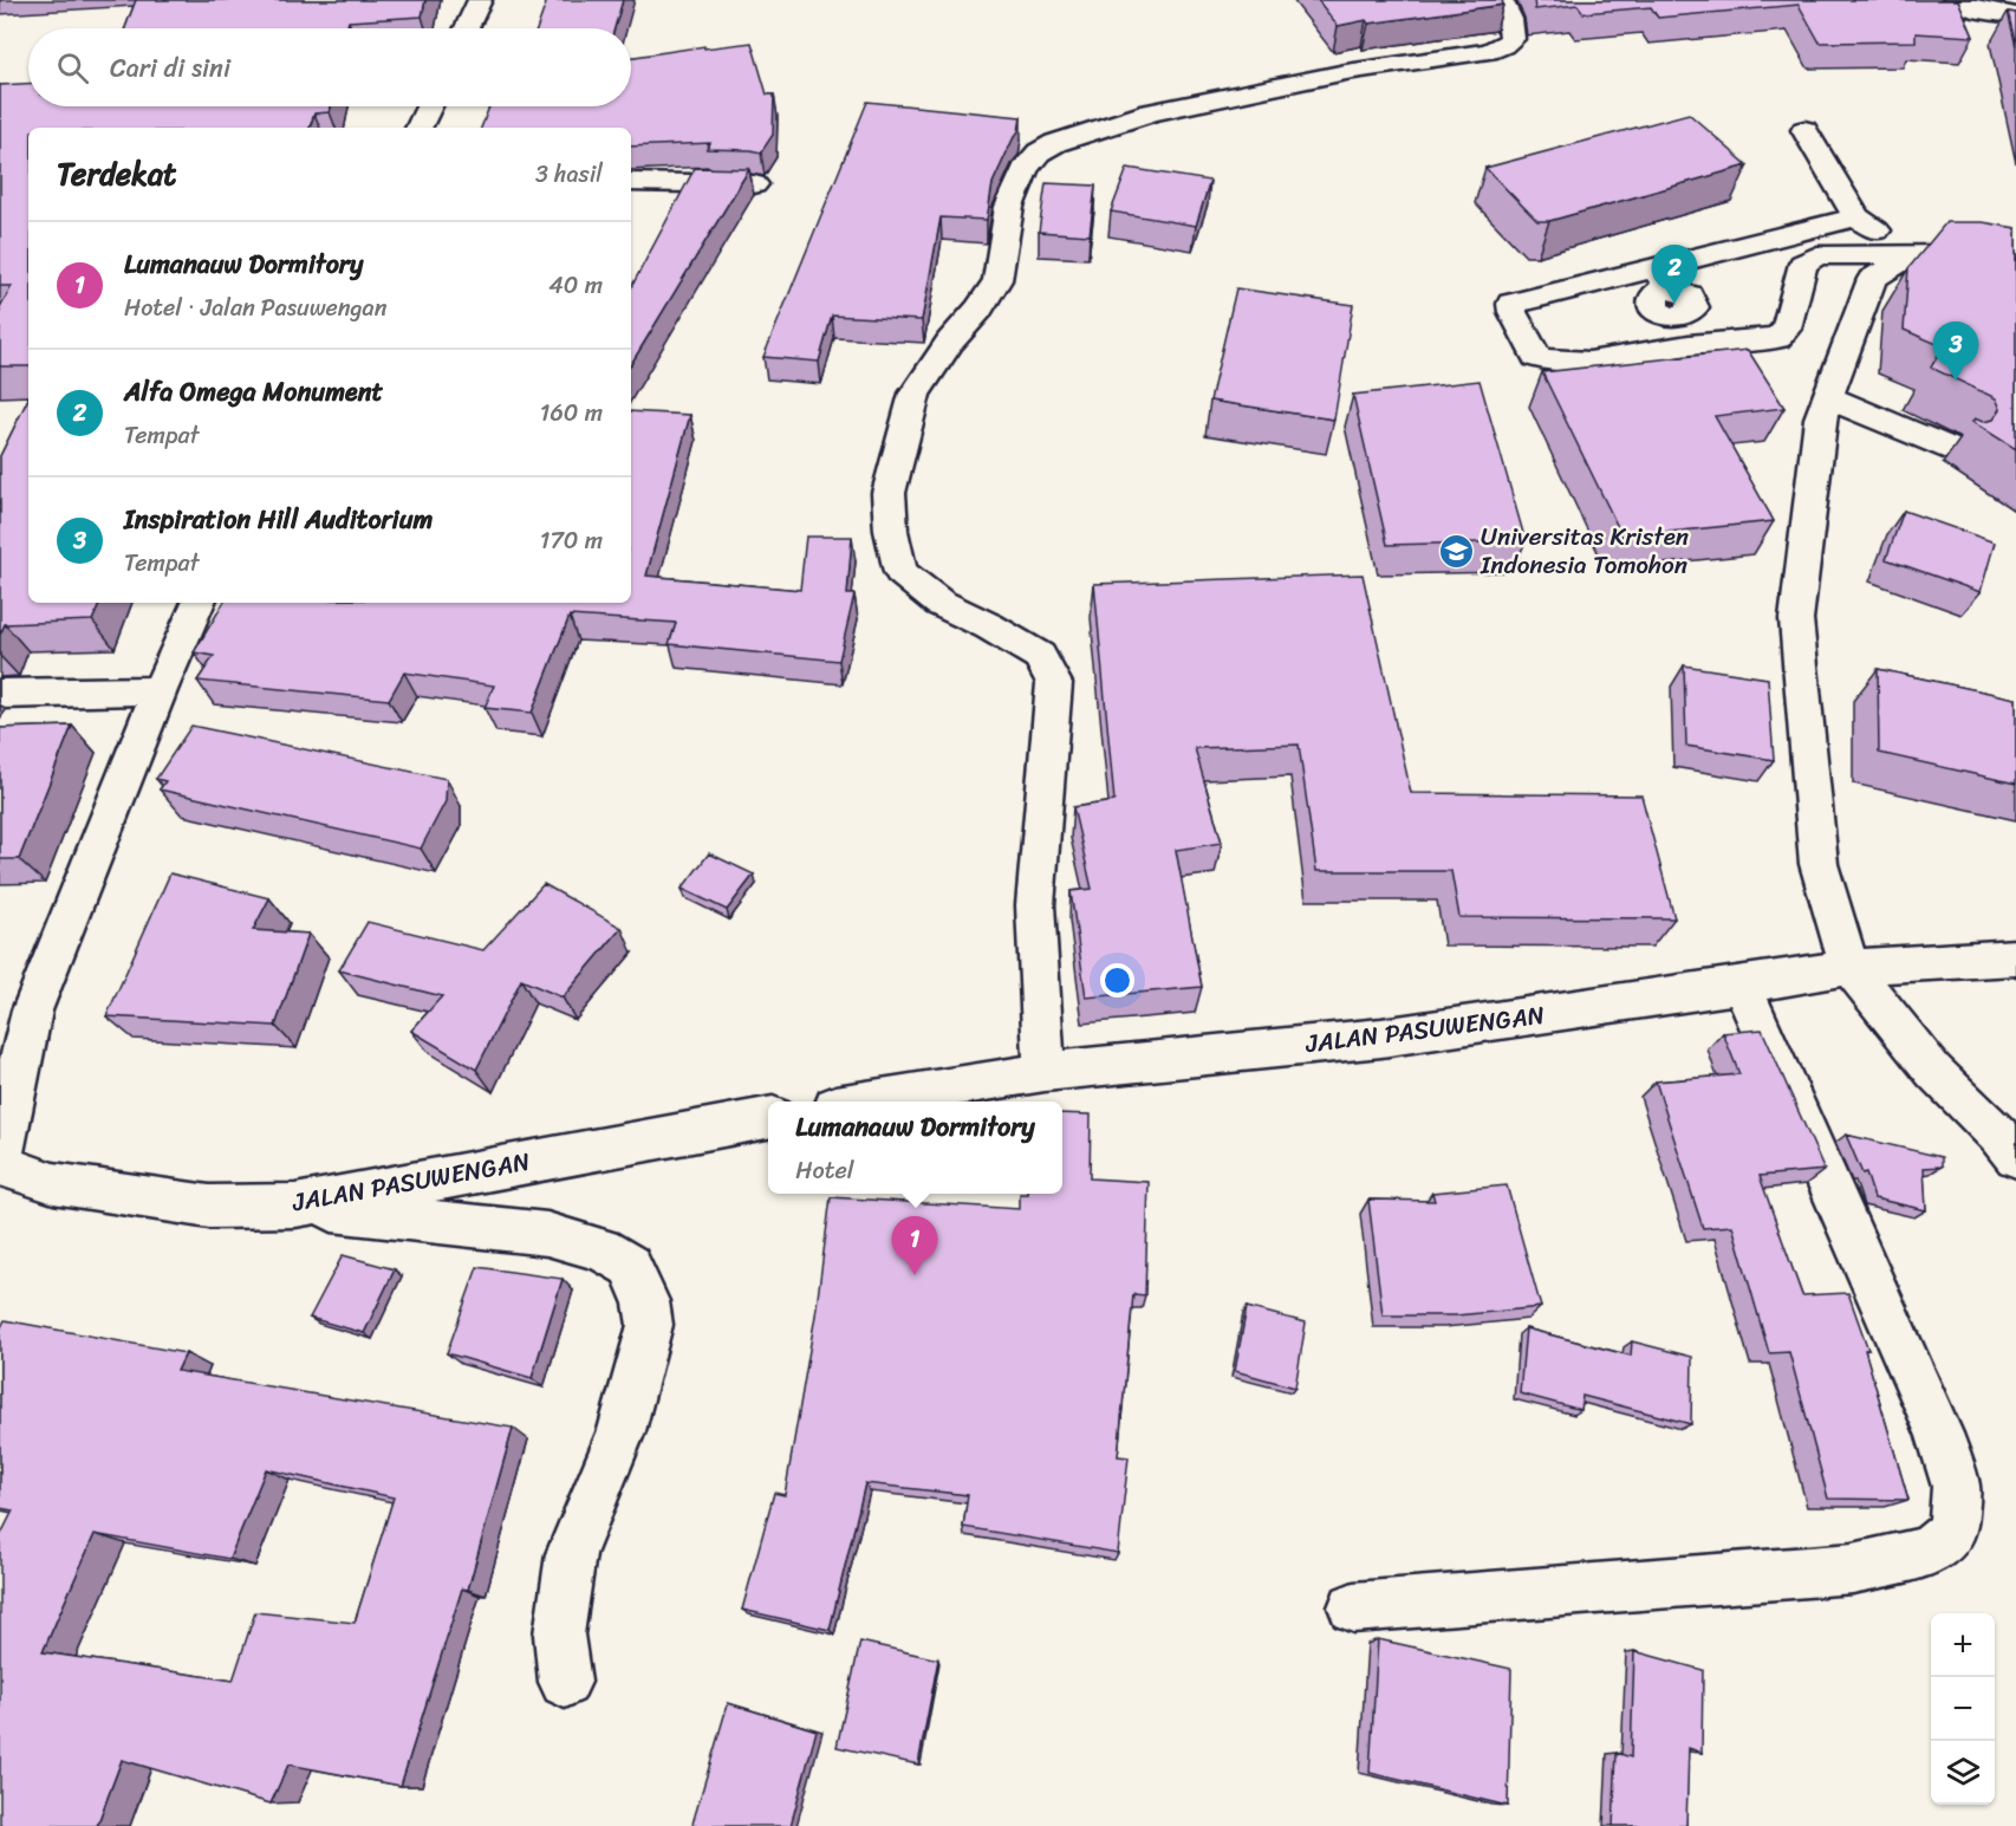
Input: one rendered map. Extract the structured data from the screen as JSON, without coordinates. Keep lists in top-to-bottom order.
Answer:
{
  "streets": {
    "street": ["JALAN PASUWENGAN"]
  },
  "places": {
    "school or university": ["Universitas Kristen Indonesia Tomohon"]
  },
  "page": {
    "search": "Cari di sini",
    "heading": ["Terdekat", "3 hasil"],
    "list": [
      {
        "mark": "1",
        "name": "Lumanauw Dormitory",
        "note": "Hotel · Jalan Pasuwengan",
        "value": "40 m"
      },
      {
        "mark": "2",
        "name": "Alfa Omega Monument",
        "note": "Tempat",
        "value": "160 m"
      },
      {
        "mark": "3",
        "name": "Inspiration Hill Auditorium",
        "note": "Tempat",
        "value": "170 m"
      }
    ],
    "pins": ["2", "3", "1"],
    "popup": ["Lumanauw Dormitory", "Hotel"],
    "map_buttons": ["+", "−"]
  }
}
